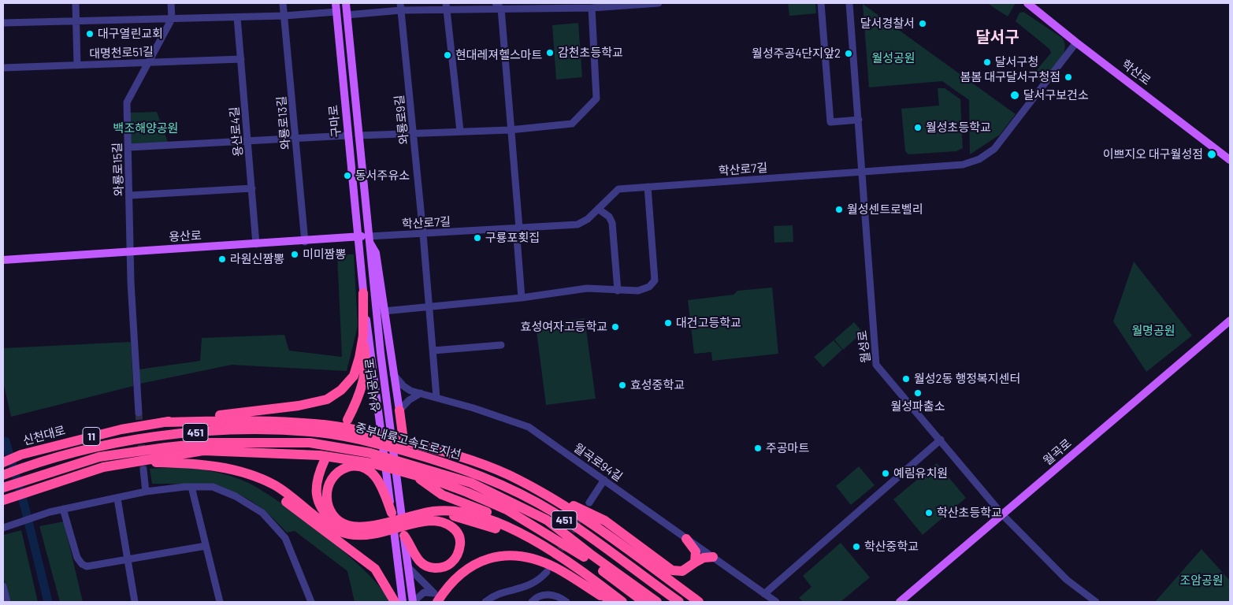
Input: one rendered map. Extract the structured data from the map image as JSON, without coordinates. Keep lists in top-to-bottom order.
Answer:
{
  "streets": {
    "highway": [
      "451",
      "신천대로",
      "11",
      "중부내륙고속도로지선"
    ],
    "main road": [
      "학산로",
      "구마로",
      "용산로",
      "성서공단로",
      "월곡로"
    ],
    "street": [
      "대명천로51길",
      "와룡로9길",
      "와룡로13길",
      "용산로4길",
      "와룡로15길",
      "학산로7길",
      "월성로",
      "월곡로94길"
    ]
  },
  "crossings": [
    ["대명천로51길", "용산로4길"],
    ["대명천로51길", "와룡로15길"],
    ["학산로", "학산로7길"],
    ["와룡로9길", "학산로7길"],
    ["와룡로9길", "월곡로94길"],
    ["구마로", "학산로7길"],
    ["구마로", "용산로"],
    ["구마로", "성서공단로"],
    ["와룡로13길", "용산로"],
    ["용산로4길", "용산로"],
    ["와룡로15길", "용산로"],
    ["학산로7길", "용산로"],
    ["학산로7길", "월성로"],
    ["학산로7길", "성서공단로"],
    ["용산로", "성서공단로"],
    ["월성로", "월곡로"]
  ],
  "districts": ["달서구"],
  "parks": [
    "월성공원",
    "백조해양공원",
    "월명공원",
    "조암공원"
  ],
  "places": [
    "달서경찰서",
    "대구열린교회",
    "감천초등학교",
    "월성주공4단지앞2",
    "현대레져헬스마트",
    "달서구청",
    "봄봄 대구달서구청점",
    "달서구보건소",
    "월성초등학교",
    "이쁘지오 대구월성점",
    "동서주유소",
    "월성센트로벨리",
    "구룡포횟집",
    "미미짬뽕",
    "라원신짬뽕",
    "대건고등학교",
    "효성여자고등학교",
    "월성2동 행정복지센터",
    "효성중학교",
    "월성파출소",
    "주공마트",
    "예림유치원",
    "학산초등학교",
    "학산중학교"
  ]
}
